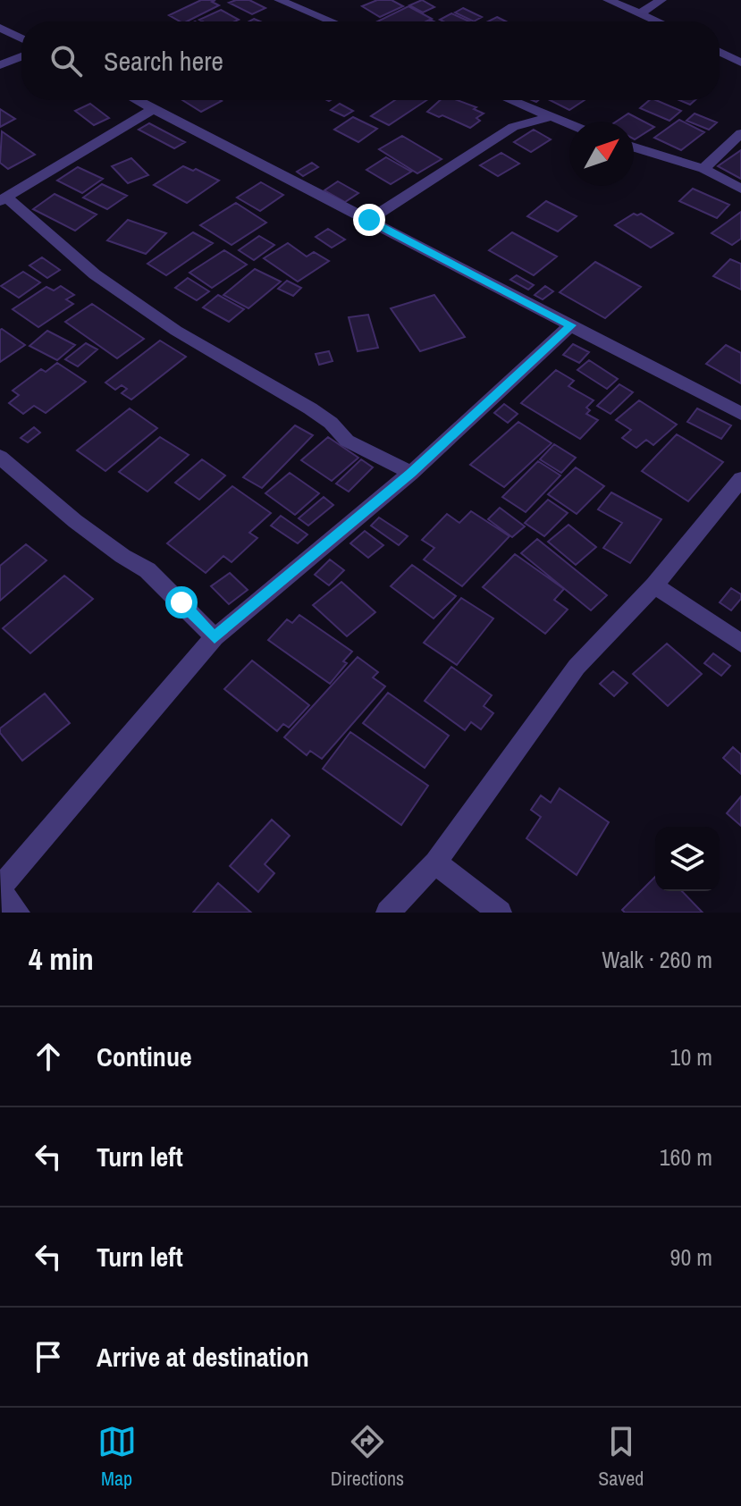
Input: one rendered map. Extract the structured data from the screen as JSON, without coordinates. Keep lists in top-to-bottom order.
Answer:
{
  "north": "top right",
  "page": {
    "search": "Search here",
    "heading": ["4 min", "Walk · 260 m"],
    "list": [
      ["Continue", "10 m"],
      ["Turn left", "160 m"],
      ["Turn left", "90 m"],
      "Arrive at destination"
    ],
    "nav": ["Map", "Directions", "Saved"]
  }
}
